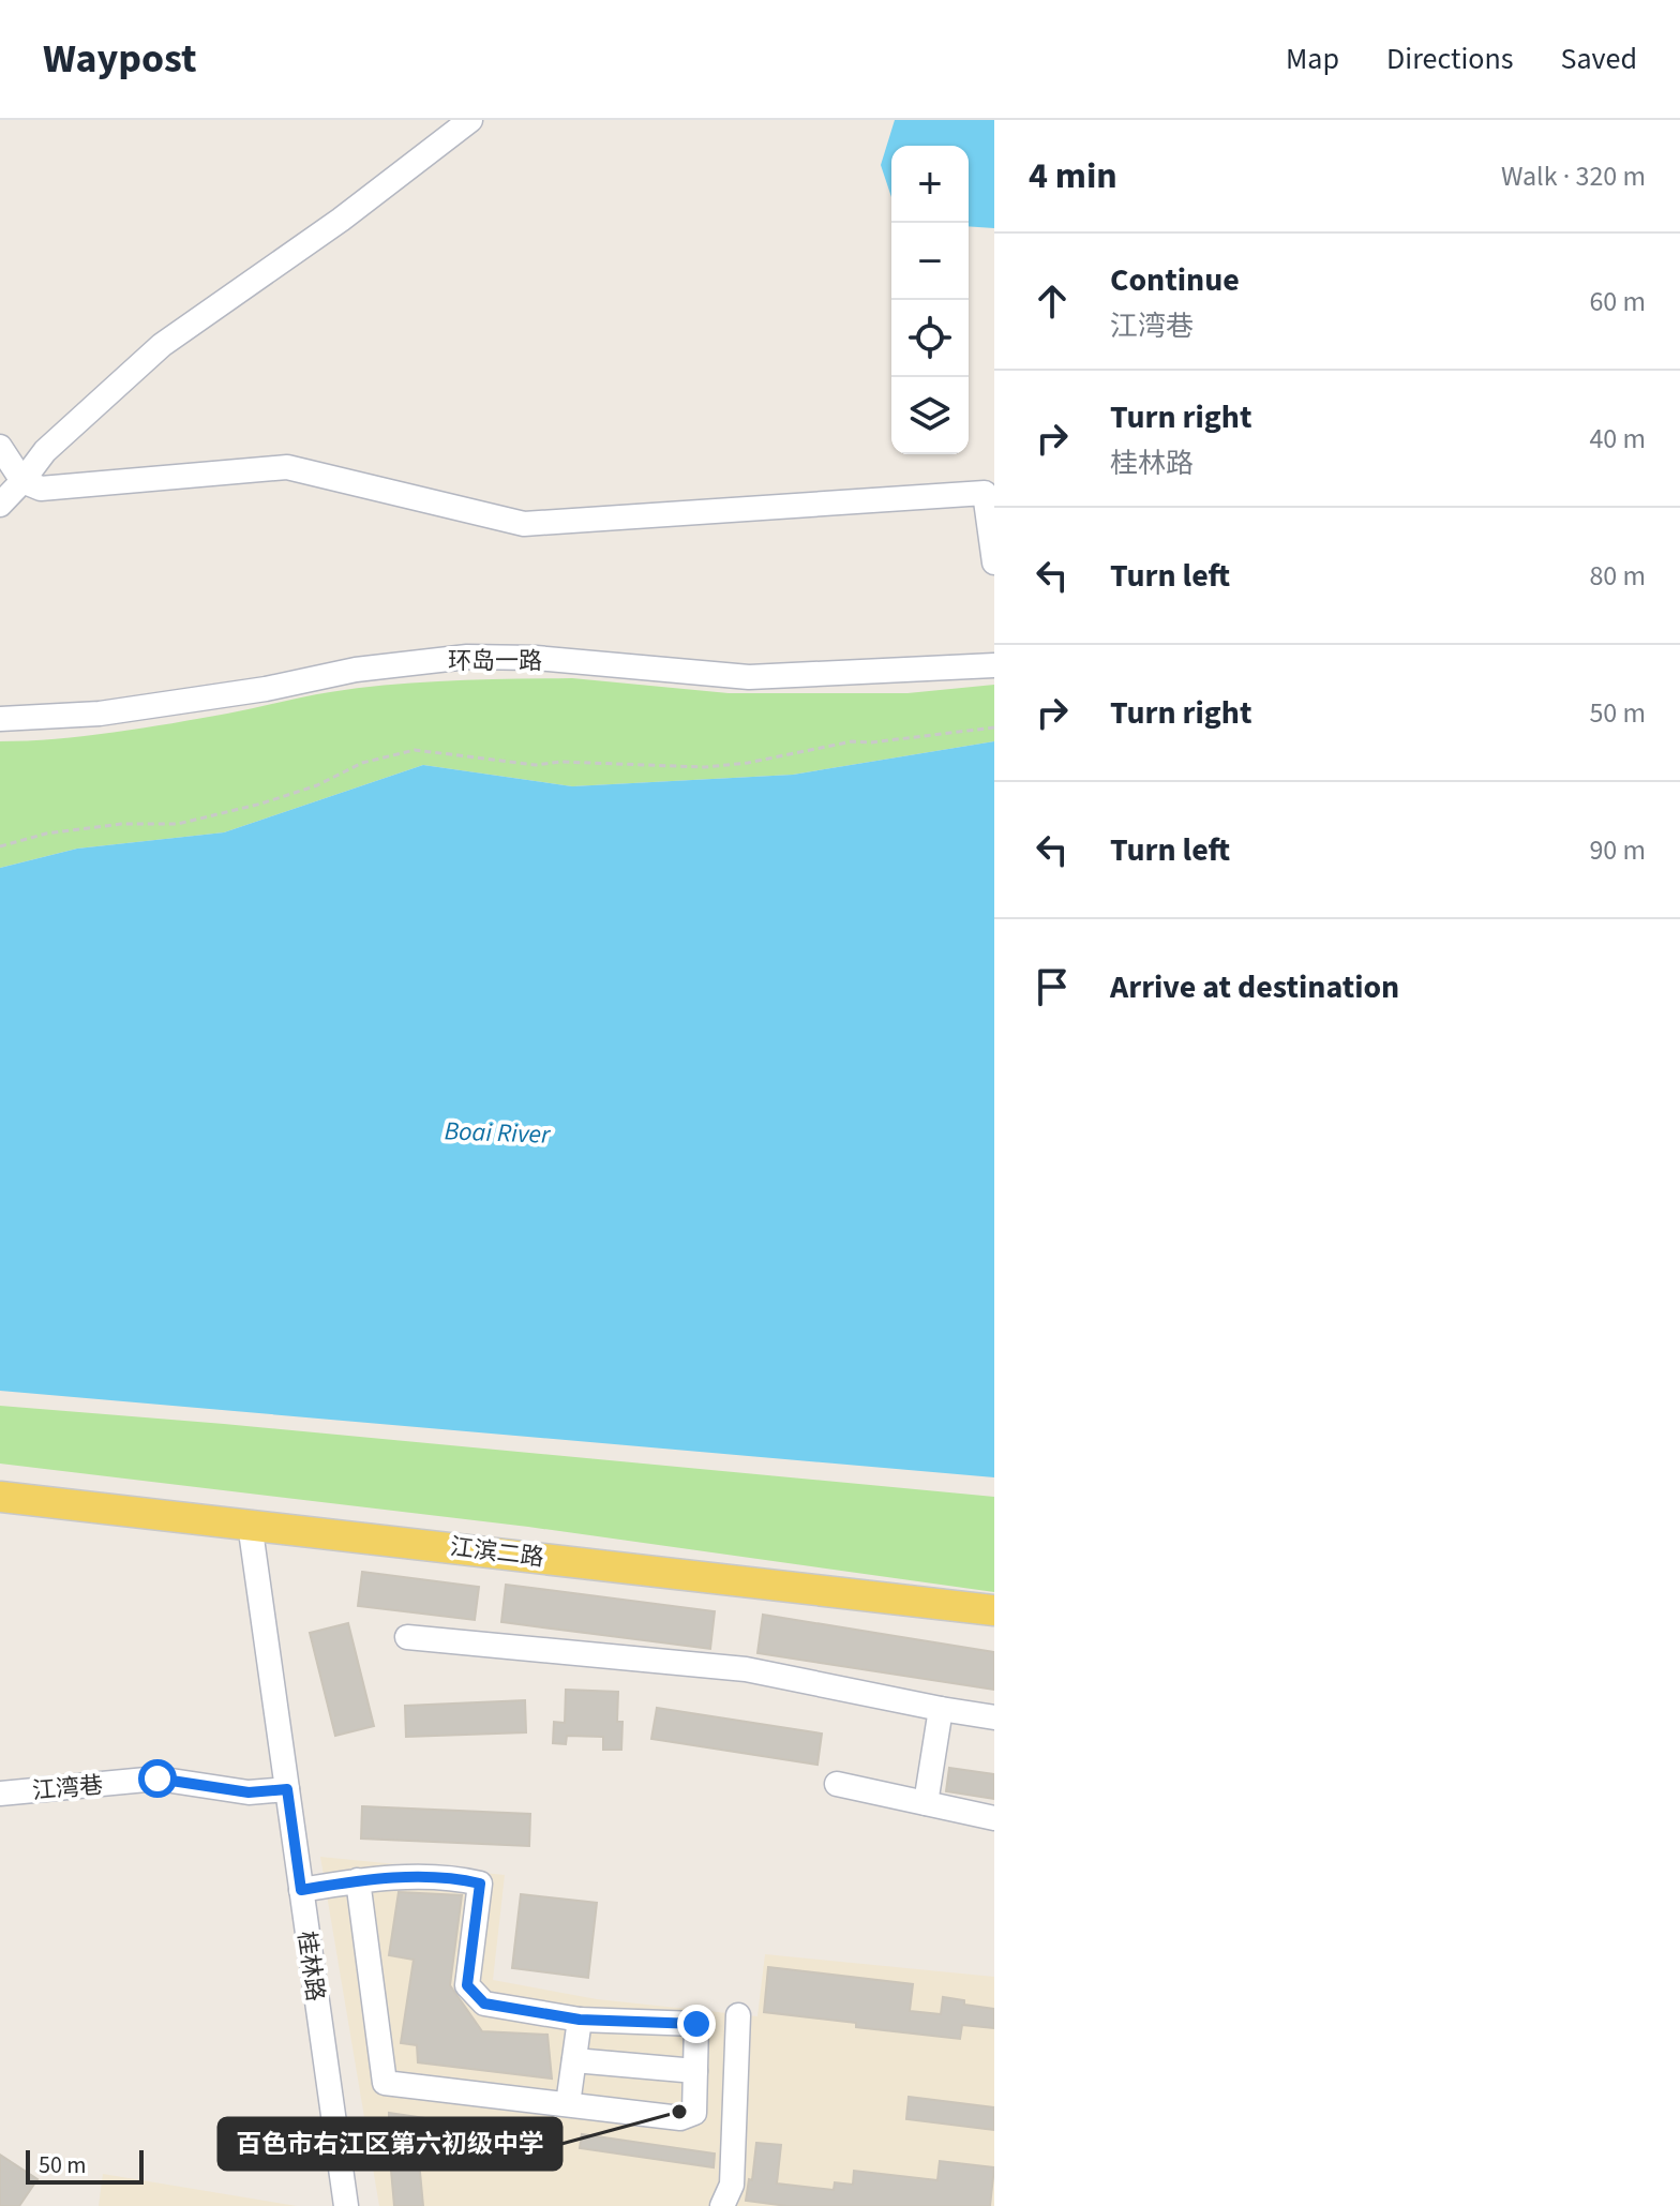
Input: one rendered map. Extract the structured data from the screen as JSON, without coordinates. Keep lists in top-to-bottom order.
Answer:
{
  "streets": {
    "main road": ["江滨二路"],
    "street": ["环岛一路", "江湾巷", "桂林路"]
  },
  "crossings": [
    ["江滨二路", "桂林路"],
    ["江湾巷", "桂林路"]
  ],
  "water": ["Boai River"],
  "places": ["百色市右江区第六初级中学"],
  "scale_bar": "50 m",
  "page": {
    "header": "Waypost",
    "nav": ["Map", "Directions", "Saved"],
    "heading": ["4 min", "Walk · 320 m"],
    "map_buttons": ["+", "−"],
    "list": [
      ["Continue", "江湾巷", "60 m"],
      ["Turn right", "桂林路", "40 m"],
      ["Turn left", "80 m"],
      ["Turn right", "50 m"],
      ["Turn left", "90 m"],
      "Arrive at destination"
    ],
    "scale": "50 m"
  }
}
